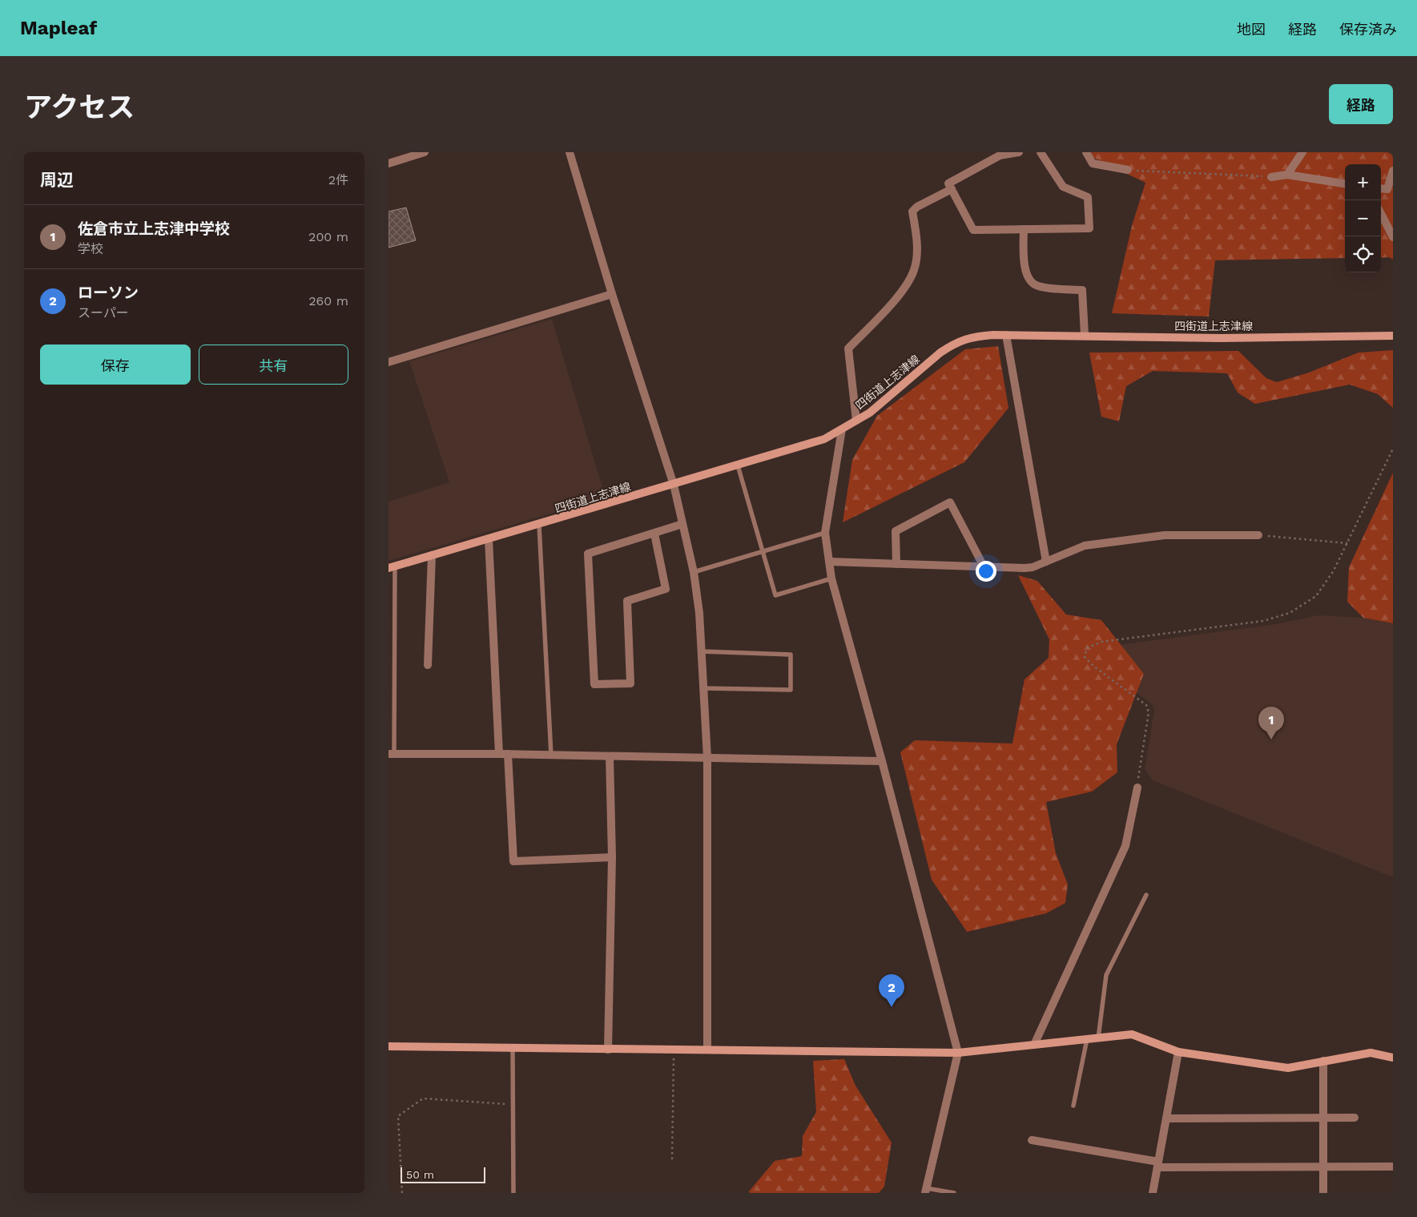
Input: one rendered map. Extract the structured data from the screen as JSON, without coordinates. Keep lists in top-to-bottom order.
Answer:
{
  "streets": {
    "main road": ["四街道上志津線"]
  },
  "scale_bar": "50 m",
  "page": {
    "header": "Mapleaf",
    "nav": ["地図", "経路", "保存済み"],
    "title": "アクセス",
    "buttons": [
      "経路",
      ["保存", "共有"]
    ],
    "heading": ["周辺", "2件"],
    "map_buttons": ["+", "−"],
    "list": [
      {
        "mark": "1",
        "name": "佐倉市立上志津中学校",
        "note": "学校",
        "value": "200 m"
      },
      {
        "mark": "2",
        "name": "ローソン",
        "note": "スーパー",
        "value": "260 m"
      }
    ],
    "pins": ["1", "2"],
    "scale": "50 m"
  }
}
